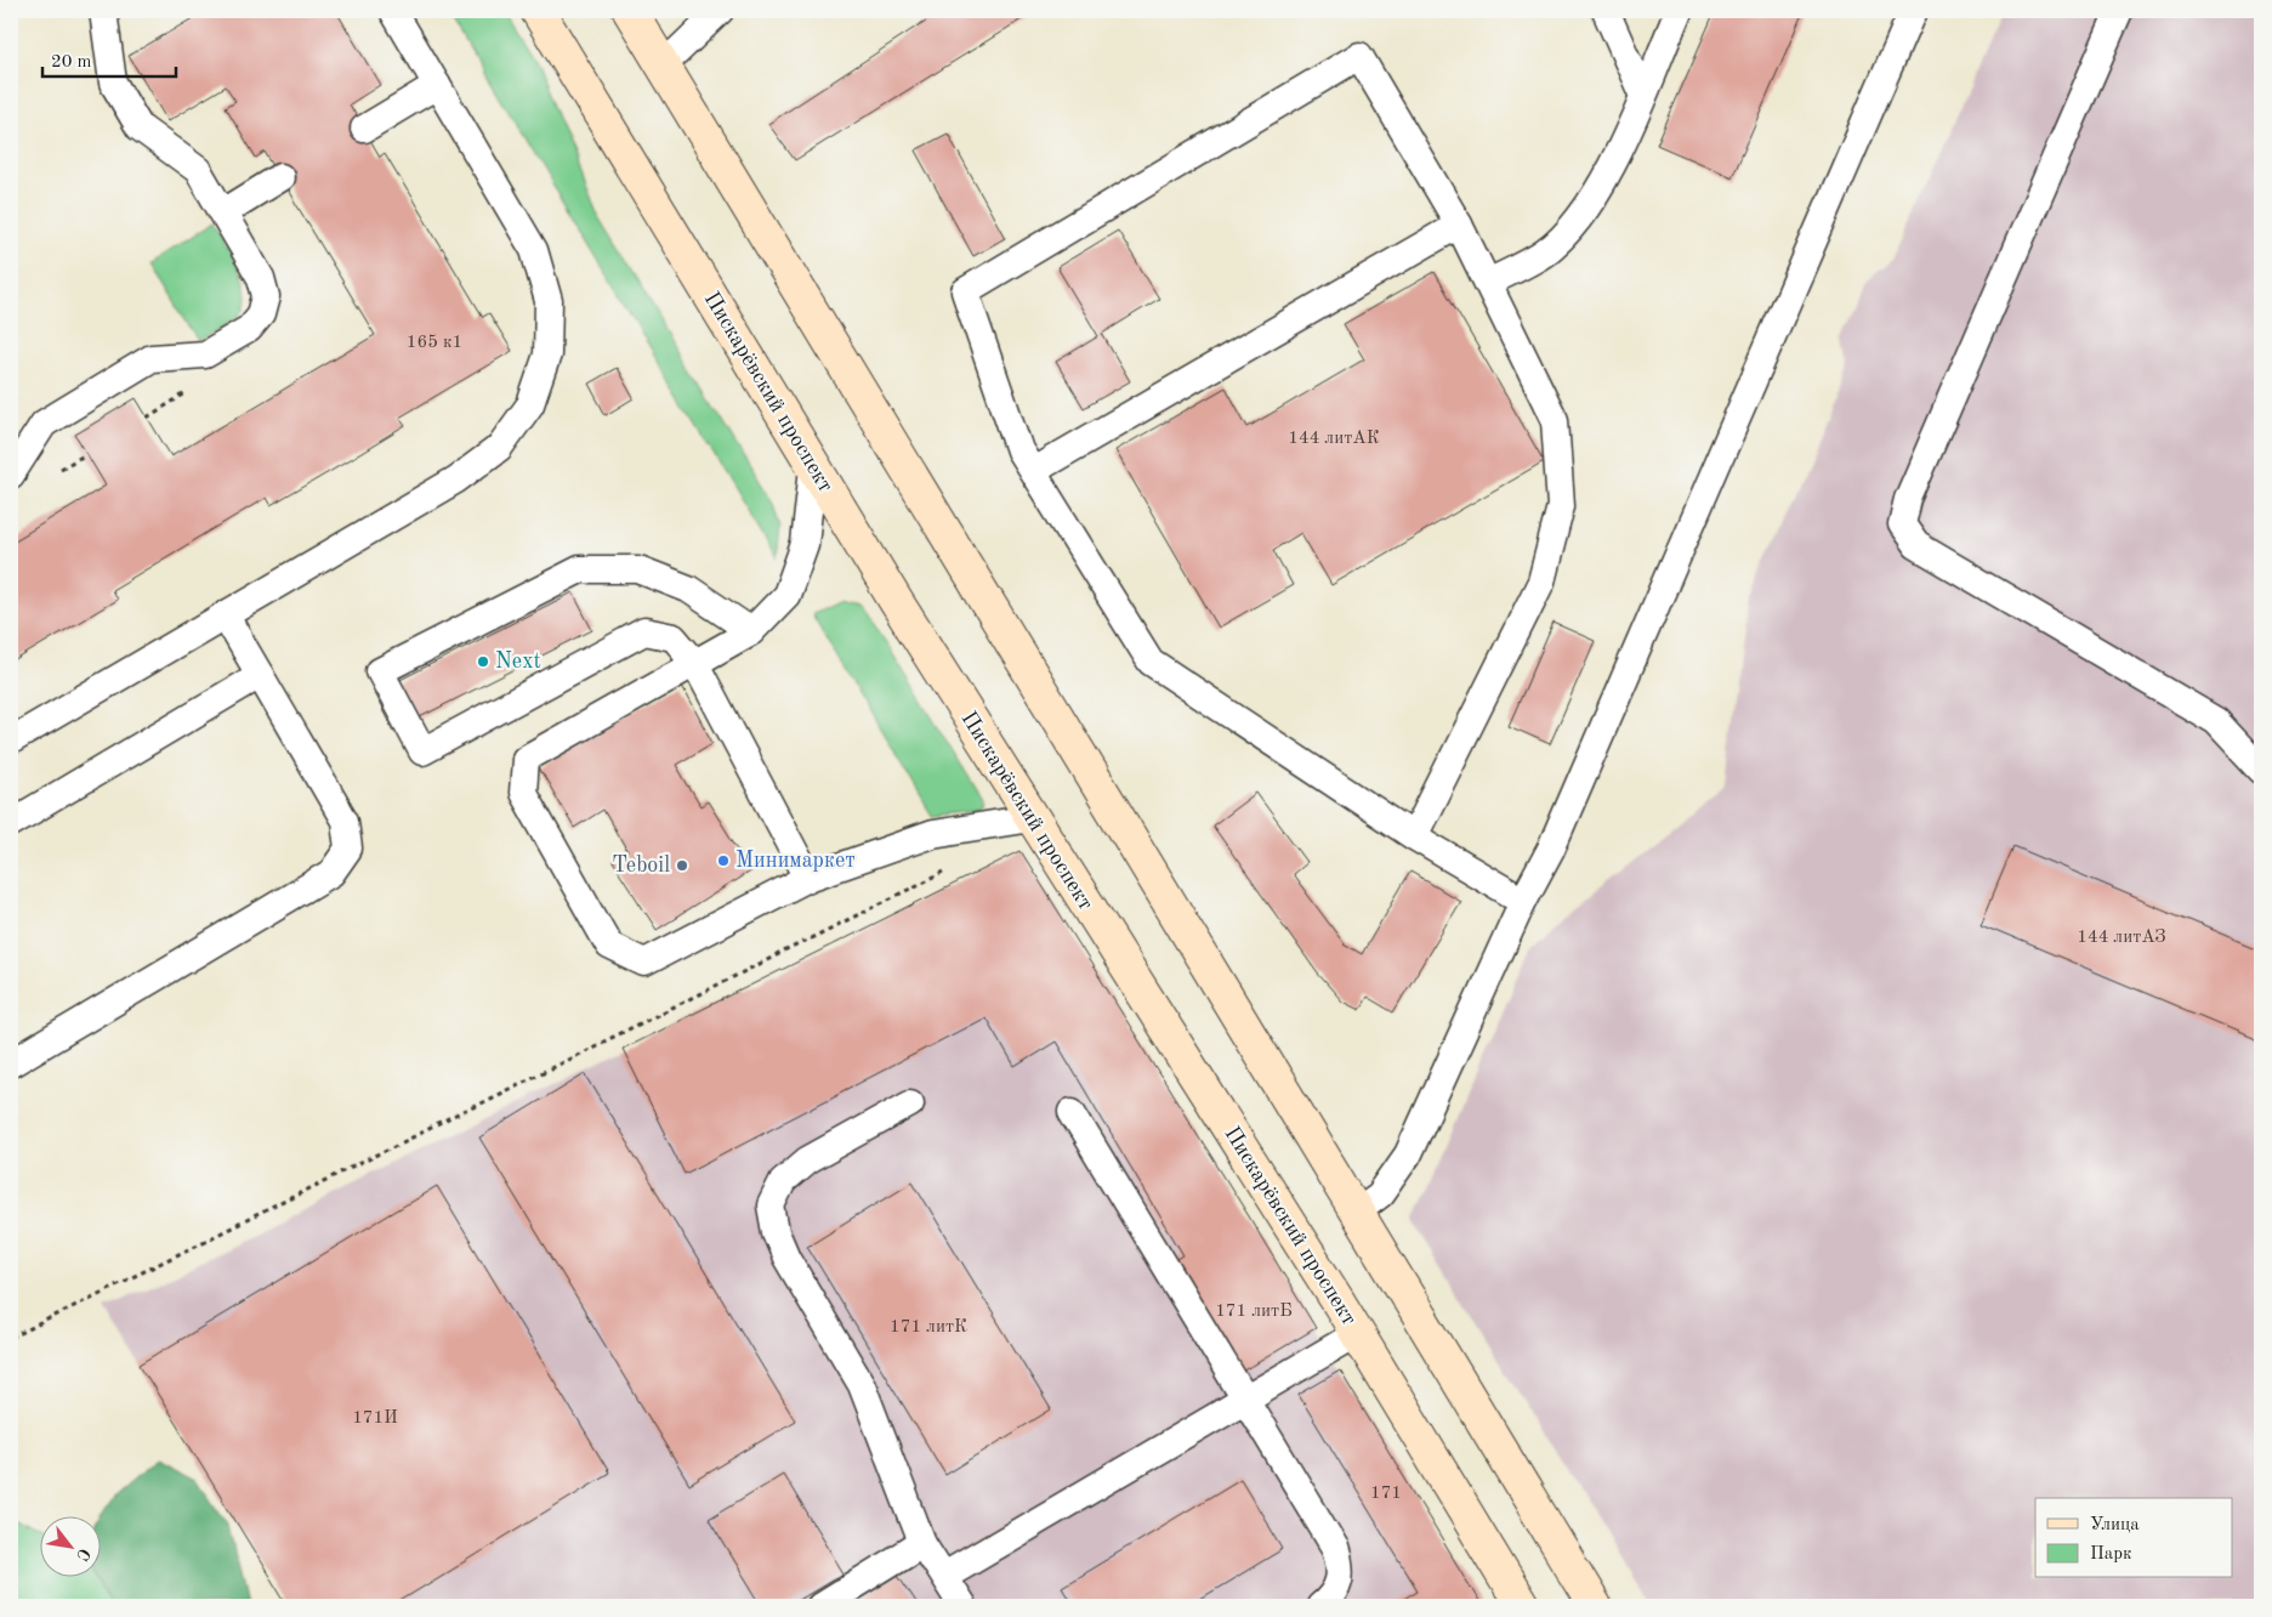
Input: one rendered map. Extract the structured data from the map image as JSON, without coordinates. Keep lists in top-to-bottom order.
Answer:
{
  "streets": {
    "main road": ["Пискарёвский проспект"]
  },
  "places": ["Next", "Минимаркет", "Teboil"],
  "house_numbers": [
    "165 к1",
    "144 литАК",
    "144 литАЗ",
    "171 литБ",
    "171 литК",
    "171И",
    "171"
  ],
  "legend": ["Улица", "Парк"],
  "scale_bar": "20 m",
  "north": "bottom right"
}
